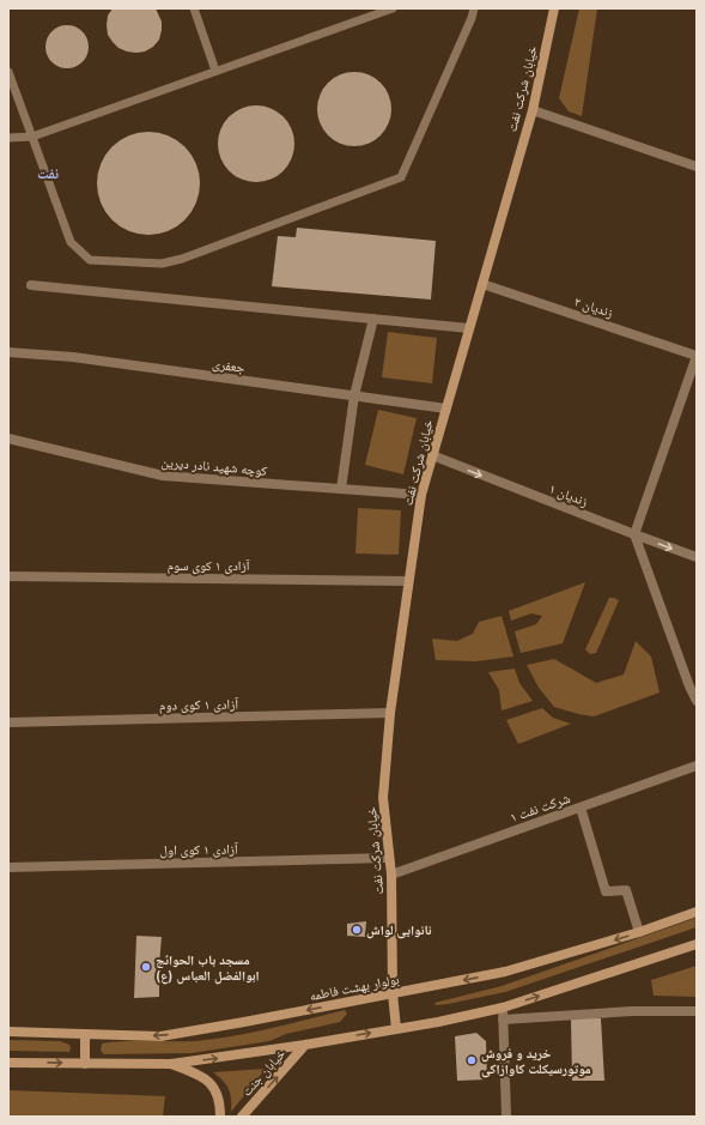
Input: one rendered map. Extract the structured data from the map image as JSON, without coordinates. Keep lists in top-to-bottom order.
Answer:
{
  "streets": {
    "main road": ["خیابان شرکت نفت", "بولوار بهشت فاطمه", "خیابان جنت"],
    "street": [
      "زندیان ۲",
      "جعفری",
      "کوچه شهید نادر دیرین",
      "زندیان ۱",
      "آزادی ۱ کوی سوم",
      "آزادی ۱ کوی دوم",
      "شرکت نفت ۱",
      "آزادی ۱ کوی اول"
    ]
  },
  "crossings": [
    ["خیابان شرکت نفت", "زندیان ۲"],
    ["خیابان شرکت نفت", "جعفری"],
    ["خیابان شرکت نفت", "کوچه شهید نادر دیرین"],
    ["خیابان شرکت نفت", "زندیان ۱"],
    ["خیابان شرکت نفت", "آزادی ۱ کوی سوم"],
    ["خیابان شرکت نفت", "آزادی ۱ کوی دوم"],
    ["خیابان شرکت نفت", "شرکت نفت ۱"],
    ["خیابان شرکت نفت", "آزادی ۱ کوی اول"],
    ["خیابان شرکت نفت", "بولوار بهشت فاطمه"]
  ],
  "one_way": ["زندیان ۱", "خیابان جنت"],
  "districts": ["نفت"],
  "places": ["نانوایی لواش", "مسجد باب الحوائج ابوالفضل العباس (ع)", "خرید و فروش موتورسیکلت کاوازاکی"]
}
